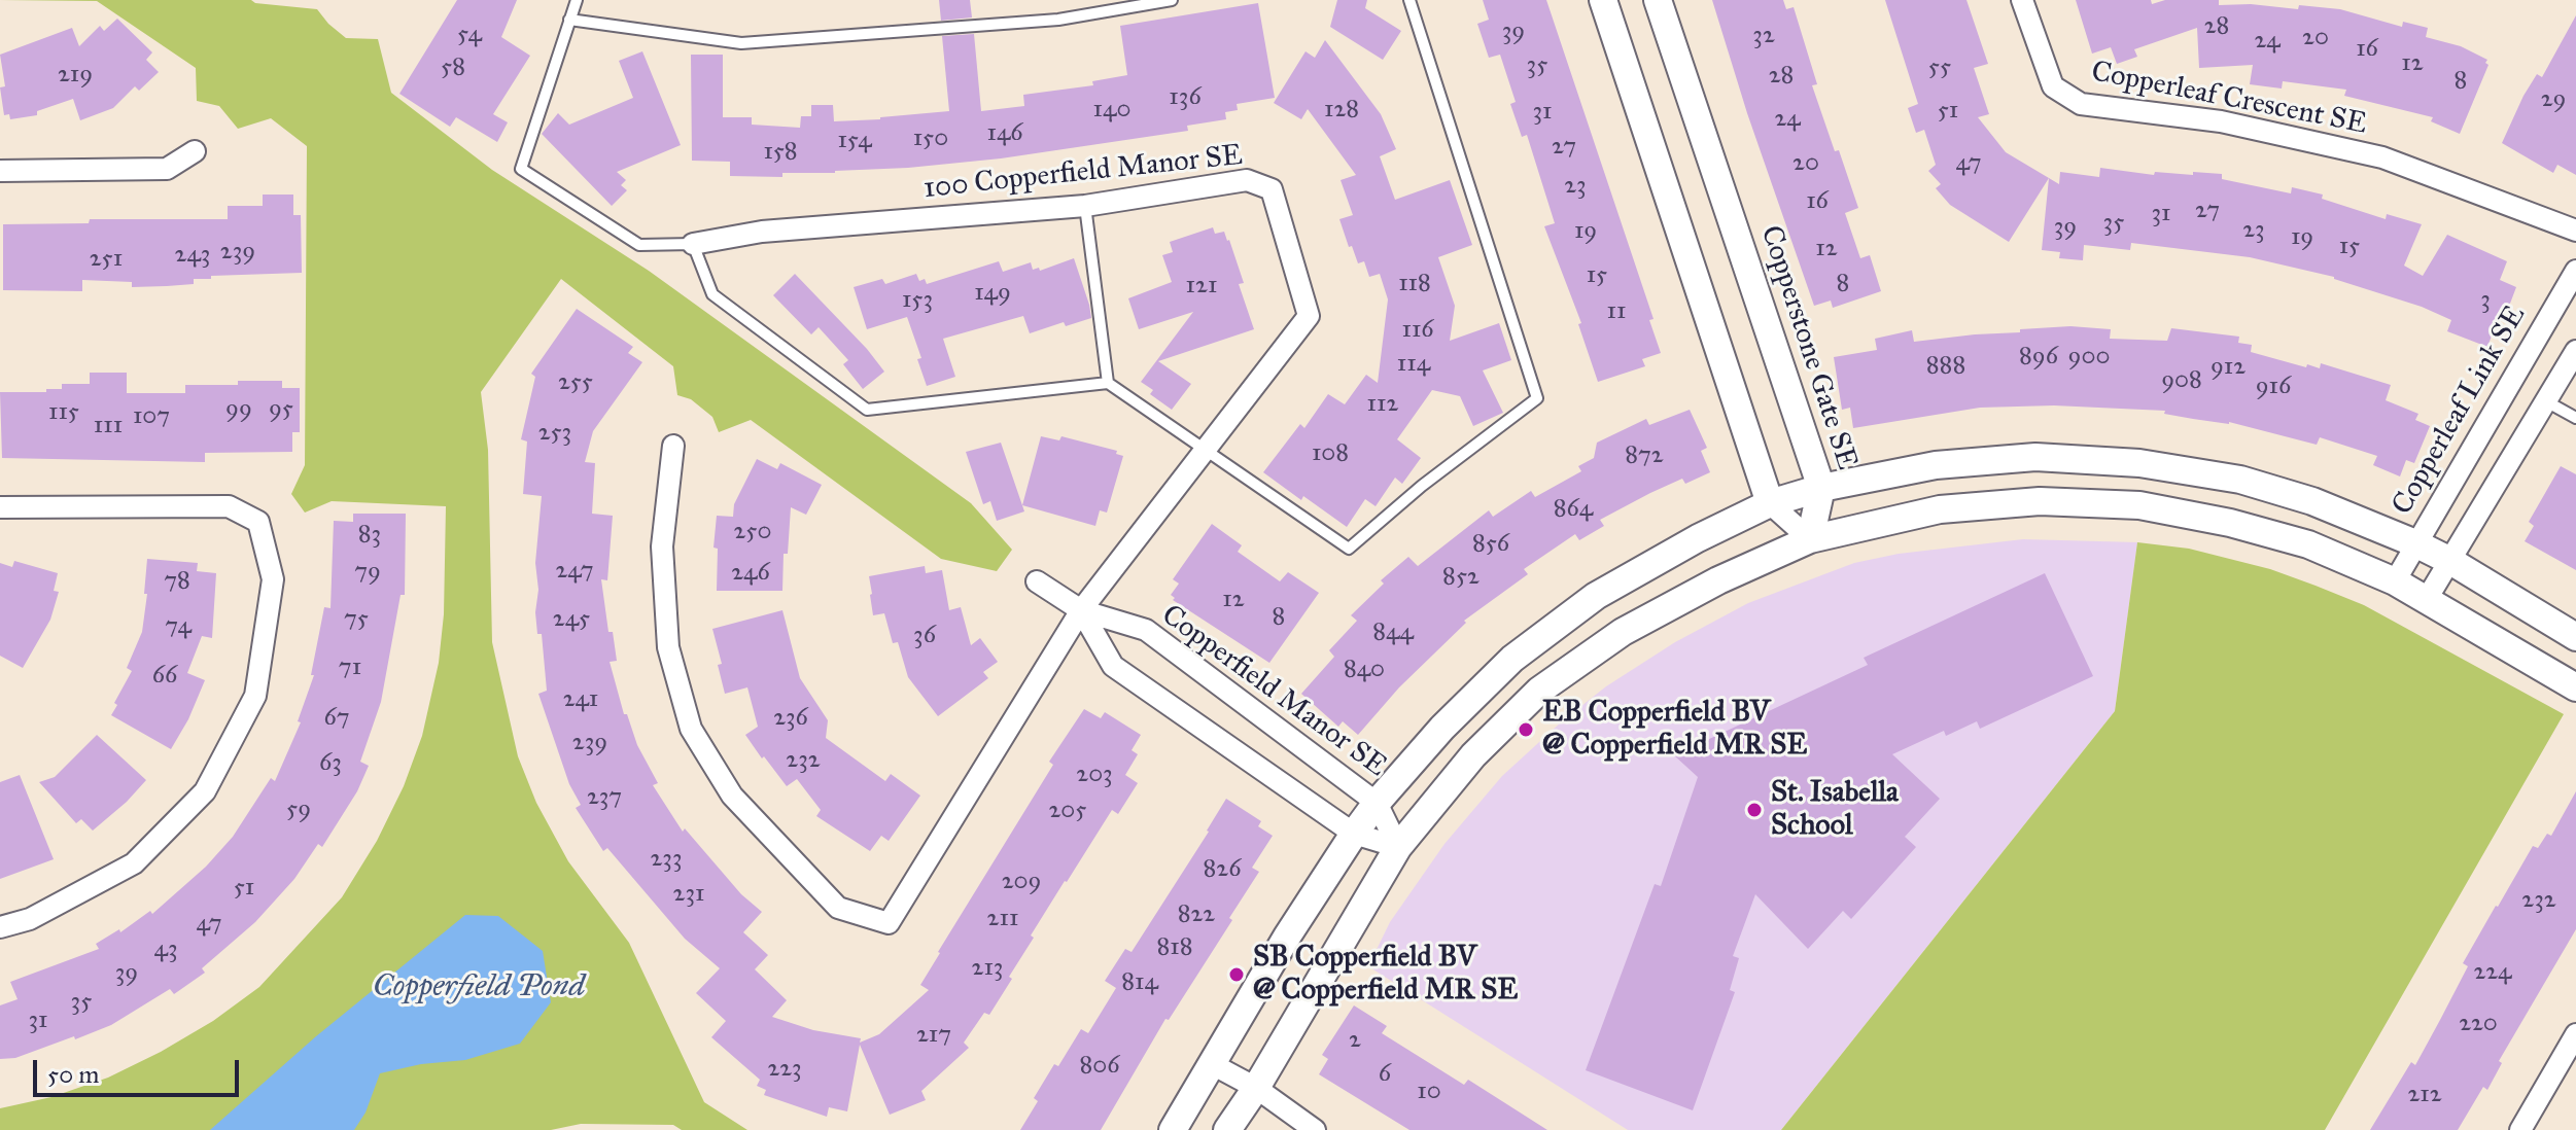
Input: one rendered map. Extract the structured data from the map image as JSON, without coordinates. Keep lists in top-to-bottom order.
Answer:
{
  "streets": {
    "street": [
      "Copperleaf Crescent SE",
      "100 Copperfield Manor SE",
      "Copperstone Gate SE",
      "Copperleaf Link SE",
      "Copperfield Manor SE"
    ]
  },
  "crossings": [
    ["100 Copperfield Manor SE", "Copperfield Manor SE"]
  ],
  "water": ["Copperfield Pond"],
  "places": ["EB Copperfield BV @ Copperfield MR SE", "St. Isabella School", "SB Copperfield BV @ Copperfield MR SE"],
  "house_numbers": [
    "28",
    "39",
    "54",
    "32",
    "20",
    "24",
    "16",
    "12",
    "35",
    "58",
    "55",
    "219",
    "28",
    "8",
    "136",
    "29",
    "140",
    "128",
    "51",
    "31",
    "24",
    "146",
    "150",
    "154",
    "27",
    "158",
    "20",
    "47",
    "23",
    "16",
    "27",
    "31",
    "35",
    "39",
    "23",
    "19",
    "19",
    "15",
    "12",
    "239",
    "243",
    "251",
    "15",
    "118",
    "8",
    "121",
    "149",
    "153",
    "3",
    "11",
    "116",
    "896",
    "900",
    "114",
    "888",
    "912",
    "908",
    "255",
    "916",
    "112",
    "99",
    "95",
    "115",
    "107",
    "111",
    "253",
    "108",
    "872",
    "864",
    "250",
    "83",
    "856",
    "247",
    "79",
    "246",
    "852",
    "78",
    "12",
    "8",
    "75",
    "245",
    "74",
    "844",
    "36",
    "71",
    "840",
    "66",
    "241",
    "67",
    "236",
    "239",
    "232",
    "63",
    "203",
    "237",
    "59",
    "205",
    "233",
    "826",
    "209",
    "51",
    "231",
    "232",
    "822",
    "211",
    "47",
    "818",
    "43",
    "213",
    "224",
    "39",
    "814",
    "35",
    "31",
    "220",
    "217",
    "2",
    "806",
    "223",
    "6",
    "10",
    "212"
  ],
  "scale_bar": "50 m"
}
